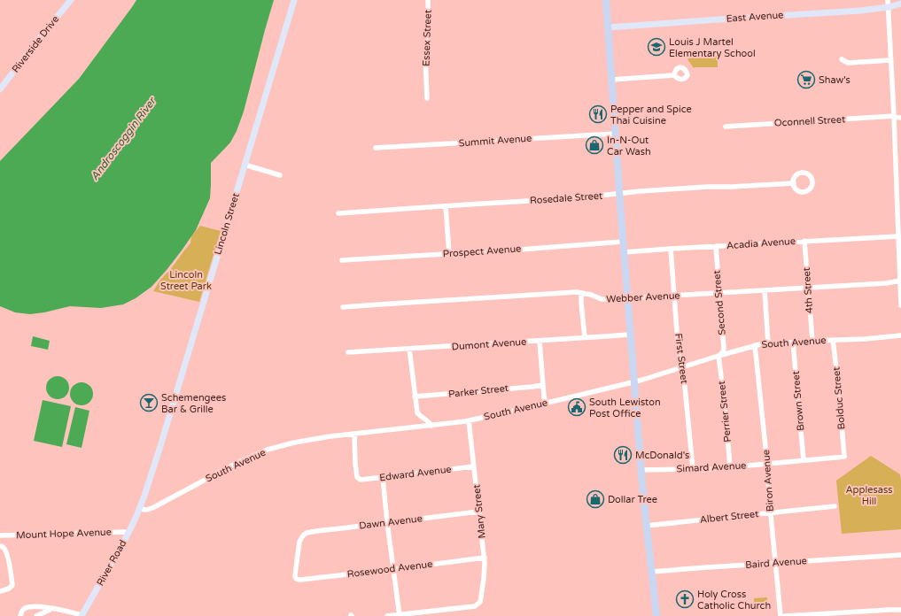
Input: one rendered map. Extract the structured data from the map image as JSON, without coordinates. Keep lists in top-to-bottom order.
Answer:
{
  "streets": {
    "main road": [
      "East Avenue",
      "Riverside Drive",
      "Lincoln Street",
      "River Road"
    ],
    "street": [
      "Essex Street",
      "Oconnell Street",
      "Summit Avenue",
      "Rosedale Street",
      "Acadia Avenue",
      "Prospect Avenue",
      "4th Street",
      "Webber Avenue",
      "Second Street",
      "South Avenue",
      "Dumont Avenue",
      "First Street",
      "Parker Street",
      "Bolduc Street",
      "Brown Street",
      "Perrier Street",
      "Simard Avenue",
      "Edward Avenue",
      "Biron Avenue",
      "Mary Street",
      "Albert Street",
      "Dawn Avenue",
      "Mount Hope Avenue",
      "Baird Avenue",
      "Rosewood Avenue"
    ]
  },
  "crossings": [
    ["Lincoln Street", "South Avenue"],
    ["Lincoln Street", "River Road"],
    ["Acadia Avenue", "4th Street"],
    ["Acadia Avenue", "Second Street"],
    ["Acadia Avenue", "First Street"],
    ["4th Street", "Webber Avenue"],
    ["4th Street", "South Avenue"],
    ["Webber Avenue", "Second Street"],
    ["Webber Avenue", "First Street"],
    ["Second Street", "South Avenue"],
    ["Second Street", "Perrier Street"],
    ["South Avenue", "First Street"],
    ["South Avenue", "Bolduc Street"],
    ["South Avenue", "Brown Street"],
    ["South Avenue", "Perrier Street"],
    ["South Avenue", "Edward Avenue"],
    ["South Avenue", "Biron Avenue"],
    ["South Avenue", "Mary Street"],
    ["South Avenue", "River Road"],
    ["First Street", "Simard Avenue"],
    ["Bolduc Street", "Simard Avenue"],
    ["Brown Street", "Simard Avenue"],
    ["Perrier Street", "Simard Avenue"],
    ["Simard Avenue", "Biron Avenue"],
    ["Edward Avenue", "Mary Street"],
    ["Biron Avenue", "Albert Street"],
    ["Biron Avenue", "Baird Avenue"],
    ["Mary Street", "Dawn Avenue"],
    ["Mary Street", "Rosewood Avenue"],
    ["Dawn Avenue", "Rosewood Avenue"],
    ["Mount Hope Avenue", "River Road"]
  ],
  "water": ["Androscoggin River"],
  "parks": ["Lincoln Street Park", "Applesass Hill"],
  "places": {
    "school or university": ["Louis J Martel Elementary School"],
    "supermarket": ["Shaw's"],
    "restaurant": ["Pepper and Spice Thai Cuisine", "McDonald's"],
    "shop": ["In-N-Out Car Wash", "Dollar Tree"],
    "bar": ["Schemengees Bar & Grille"],
    "public building": ["South Lewiston Post Office"],
    "church": ["Holy Cross Catholic Church"]
  }
}
